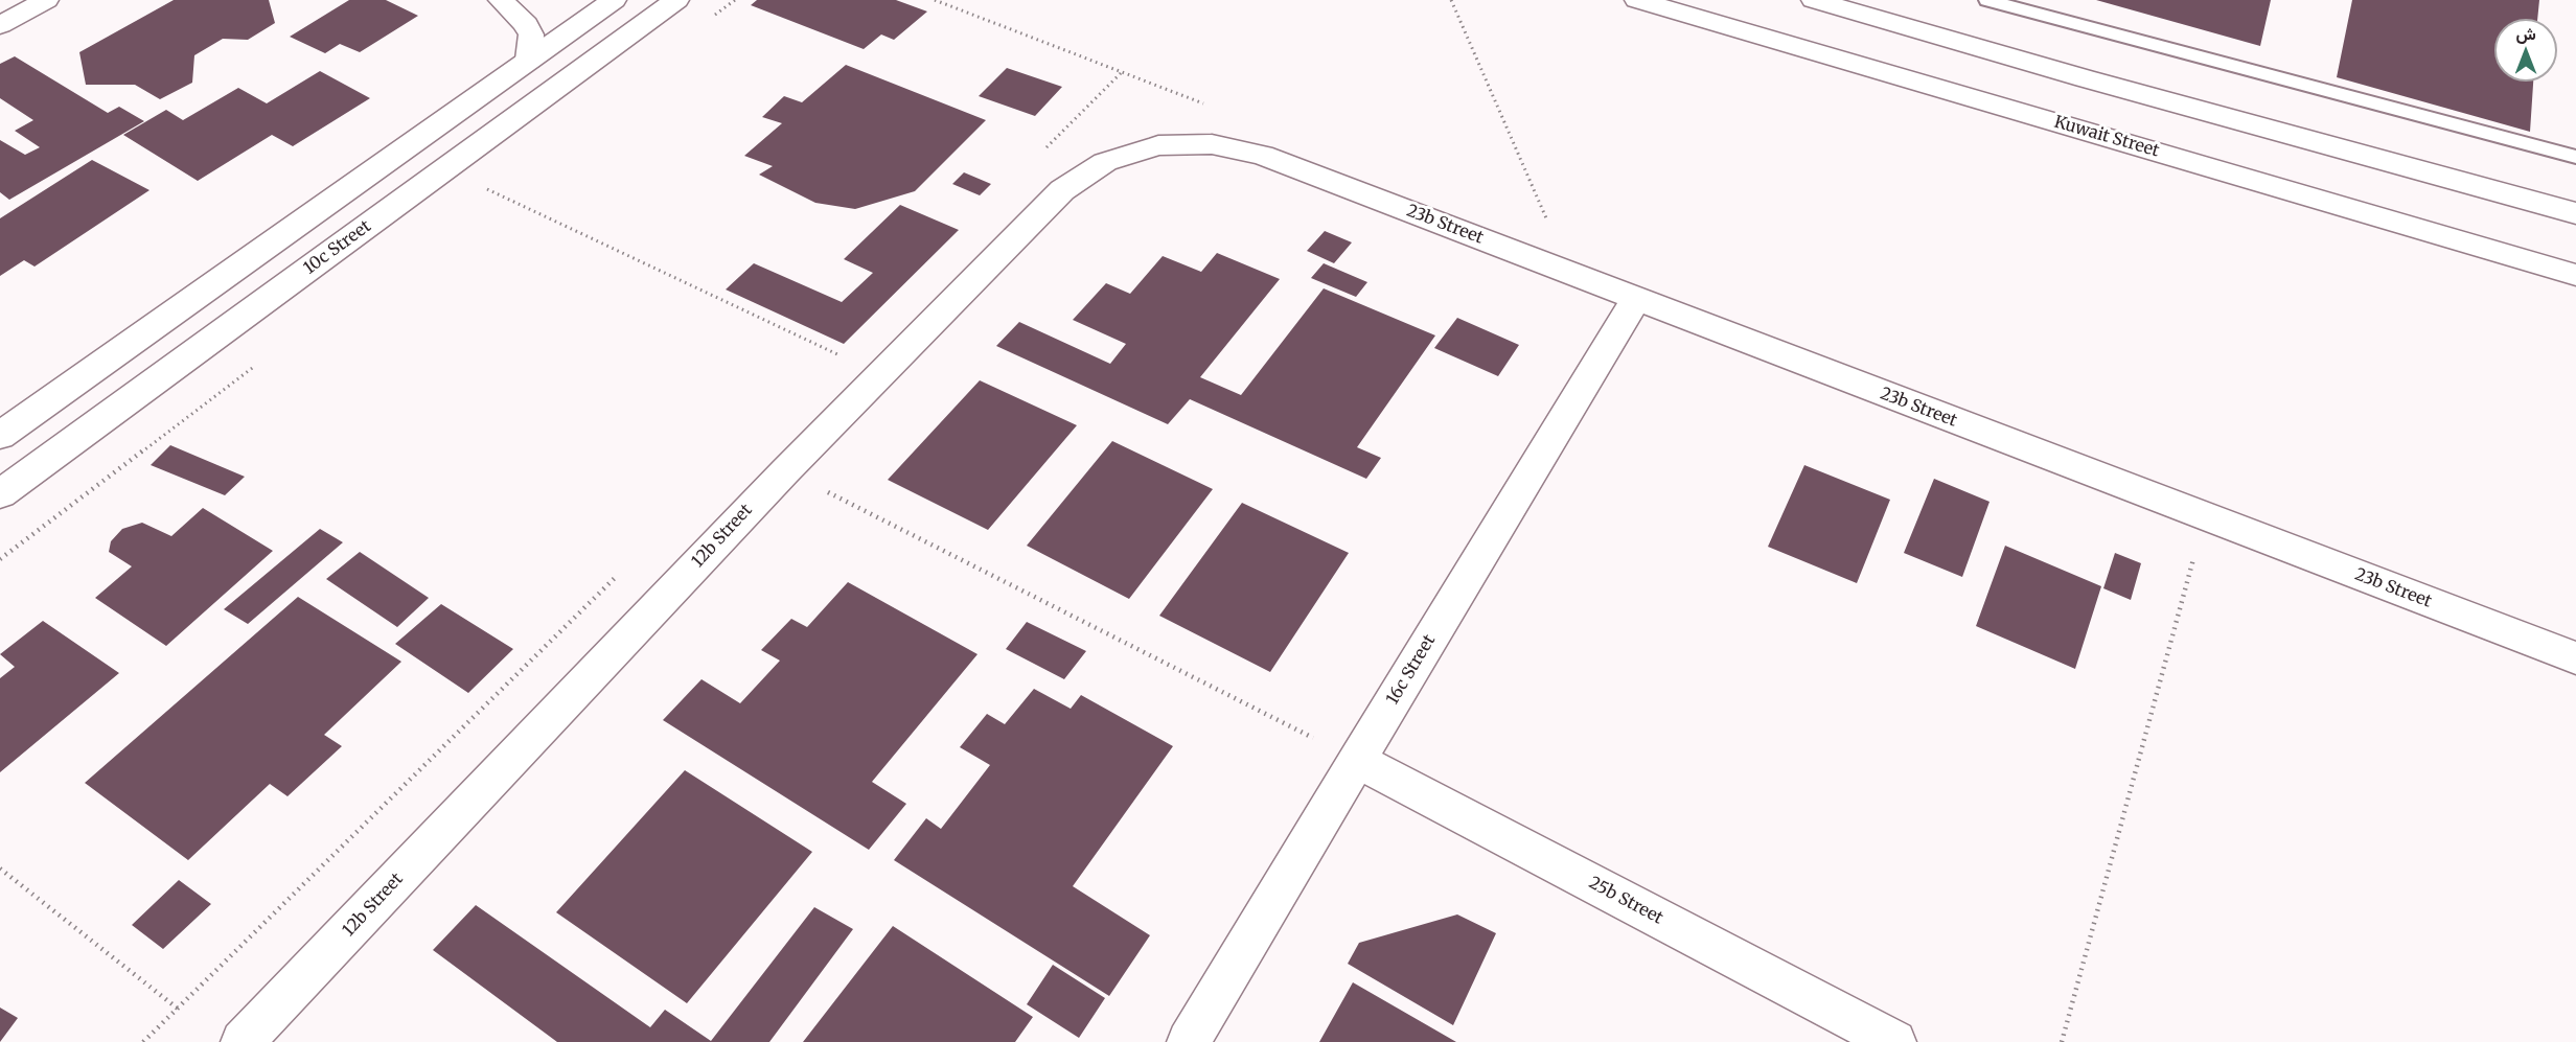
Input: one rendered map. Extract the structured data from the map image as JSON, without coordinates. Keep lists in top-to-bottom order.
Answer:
{
  "streets": {
    "street": [
      "Kuwait Street",
      "23b Street",
      "10c Street",
      "12b Street",
      "16c Street",
      "25b Street"
    ]
  },
  "crossings": [
    ["23b Street", "12b Street"],
    ["23b Street", "16c Street"],
    ["16c Street", "25b Street"]
  ],
  "north": "top"
}
